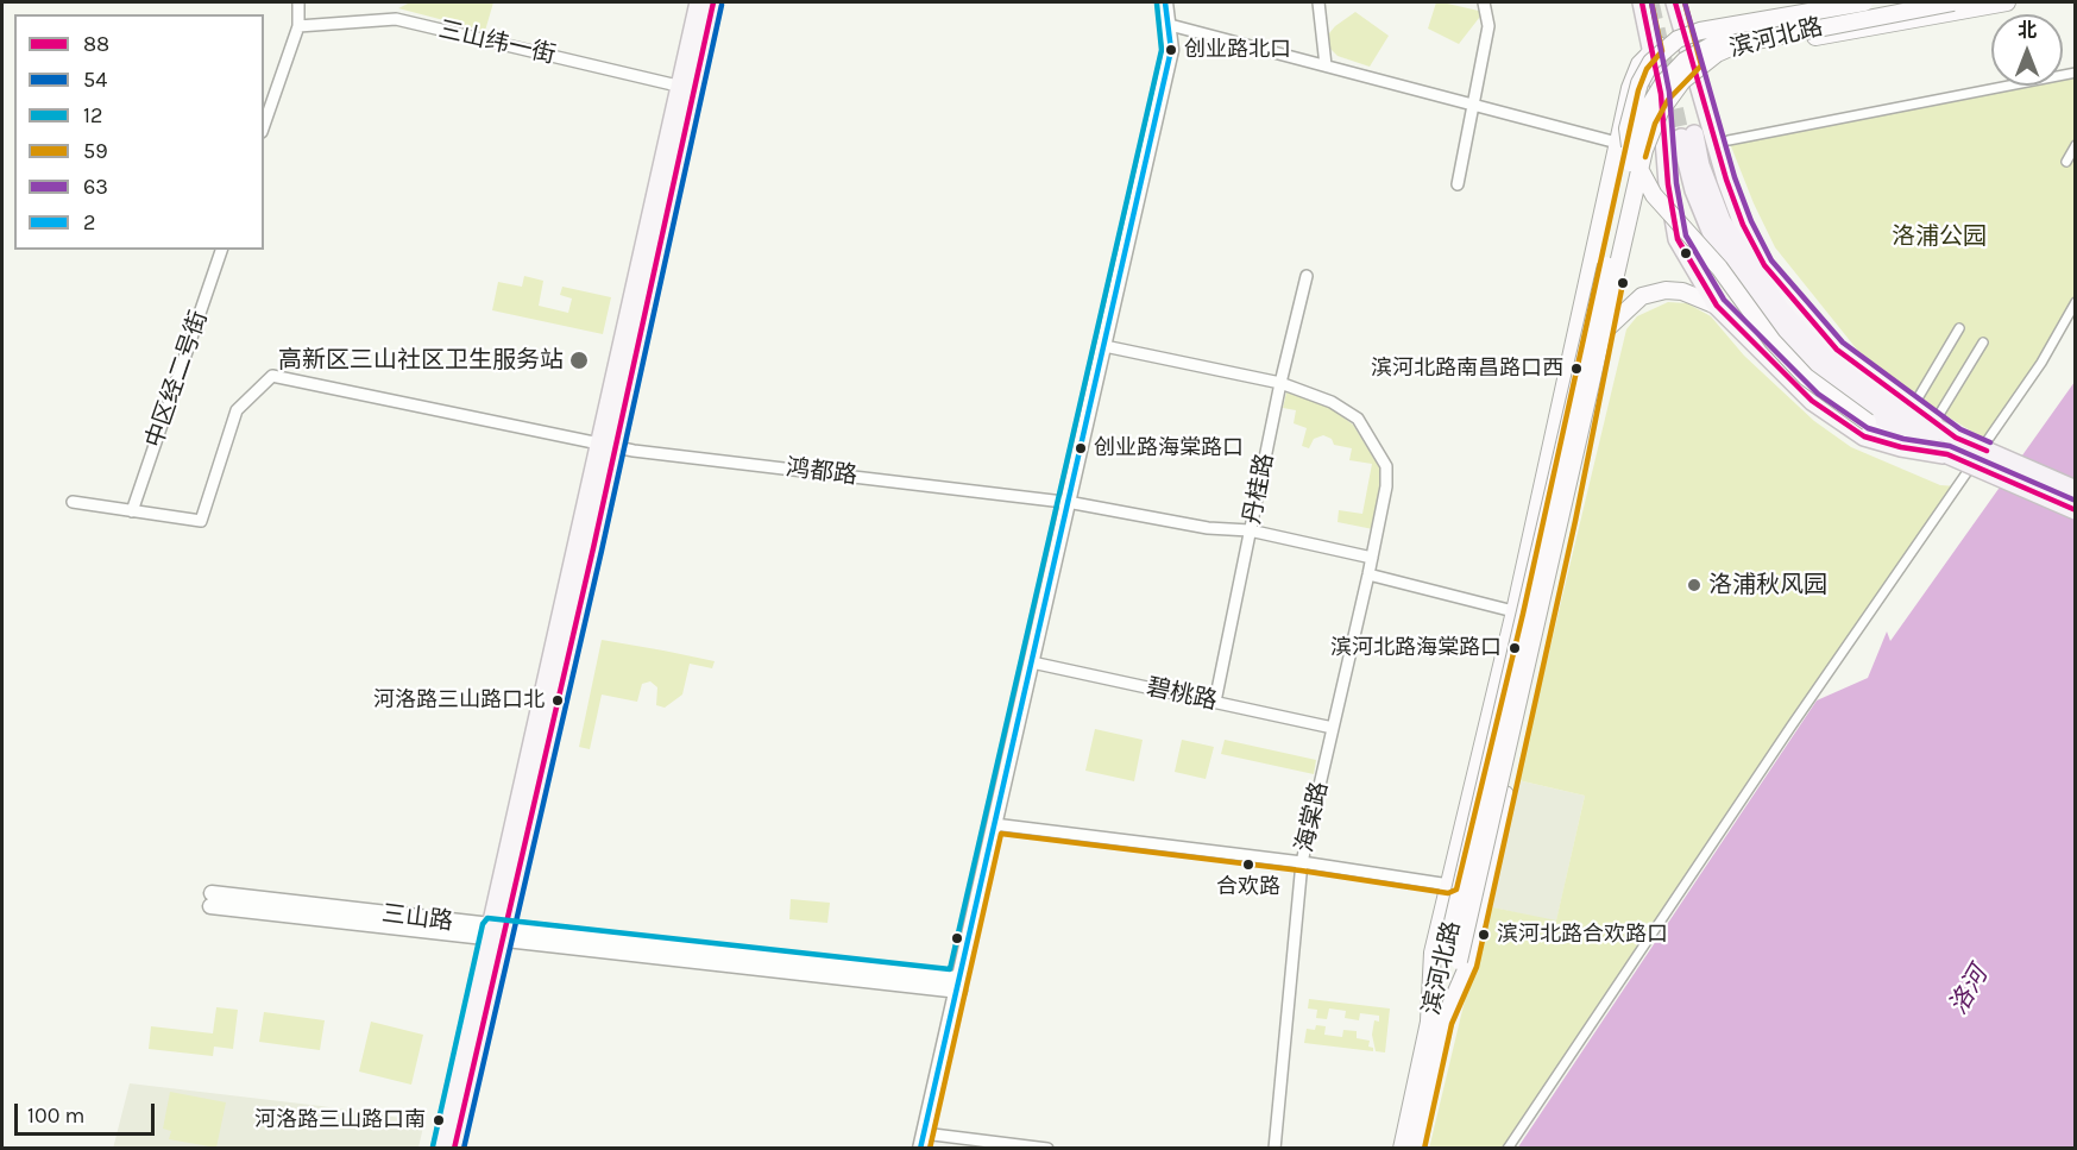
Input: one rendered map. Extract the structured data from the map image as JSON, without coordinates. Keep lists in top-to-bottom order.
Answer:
{
  "streets": {
    "main road": ["滨河北路"],
    "street": [
      "三山纬一街",
      "中区经二号街",
      "鸿都路",
      "丹桂路",
      "碧桃路",
      "海棠路",
      "三山路"
    ]
  },
  "crossings": [
    ["中区经二号街", "鸿都路"],
    ["鸿都路", "丹桂路"],
    ["鸿都路", "海棠路"],
    ["丹桂路", "碧桃路"],
    ["丹桂路", "海棠路"],
    ["碧桃路", "海棠路"]
  ],
  "water": ["洛河"],
  "parks": ["洛浦公园"],
  "places": [
    "创业路北口",
    "高新区三山社区卫生服务站",
    "滨河北路南昌路口西",
    "创业路海棠路口",
    "洛浦秋风园",
    "滨河北路海棠路口",
    "河洛路三山路口北",
    "合欢路",
    "滨河北路合欢路口",
    "河洛路三山路口南"
  ],
  "lines": [
    "transit line 88",
    "transit line 59",
    "transit line 63",
    "transit line 2",
    "transit line 12",
    "transit line 54"
  ],
  "legend": [
    "88",
    "54",
    "12",
    "59",
    "63",
    "2"
  ],
  "scale_bar": "100 m",
  "north": "top"
}
